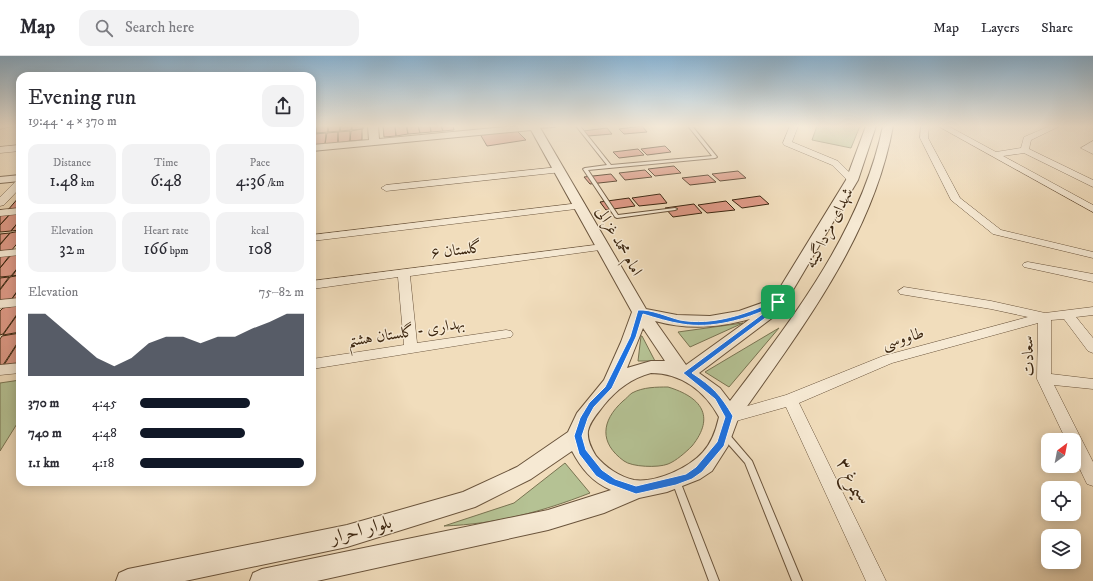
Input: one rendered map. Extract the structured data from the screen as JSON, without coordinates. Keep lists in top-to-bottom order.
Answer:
{
  "streets": {
    "street": [
      "شهدای مزداگینه",
      "امام محمد غزالی",
      "گلستان ۶",
      "بهداری - گلستان هشتم",
      "طاووسی",
      "سعادت",
      "سیمرغ ۳",
      "بلوار احرار"
    ]
  },
  "crossings": [
    ["شهدای مزداگینه", "امام محمد غزالی"],
    ["شهدای مزداگینه", "طاووسی"],
    ["شهدای مزداگینه", "بلوار احرار"],
    ["امام محمد غزالی", "گلستان ۶"],
    ["امام محمد غزالی", "طاووسی"],
    ["امام محمد غزالی", "بلوار احرار"],
    ["طاووسی", "سعادت"],
    ["طاووسی", "سیمرغ ۳"],
    ["طاووسی", "بلوار احرار"]
  ],
  "north": "top right",
  "page": {
    "header": "Map",
    "search": "Search here",
    "nav": ["Map", "Layers", "Share"],
    "heading": ["Evening run", "19:44 · 4 × 370 m"],
    "stats": [
      ["Distance", "1.48 km"],
      ["Time", "6:48"],
      ["Pace", "4:36 /km"],
      ["Elevation", "32 m"],
      ["Heart rate", "166 bpm"],
      ["kcal", "108"]
    ],
    "chart": ["Elevation", "75–82 m"],
    "list": [
      {
        "name": "370 m",
        "note": "4:45"
      },
      {
        "name": "740 m",
        "note": "4:48"
      },
      {
        "name": "1.1 km",
        "note": "4:18"
      }
    ]
  }
}
